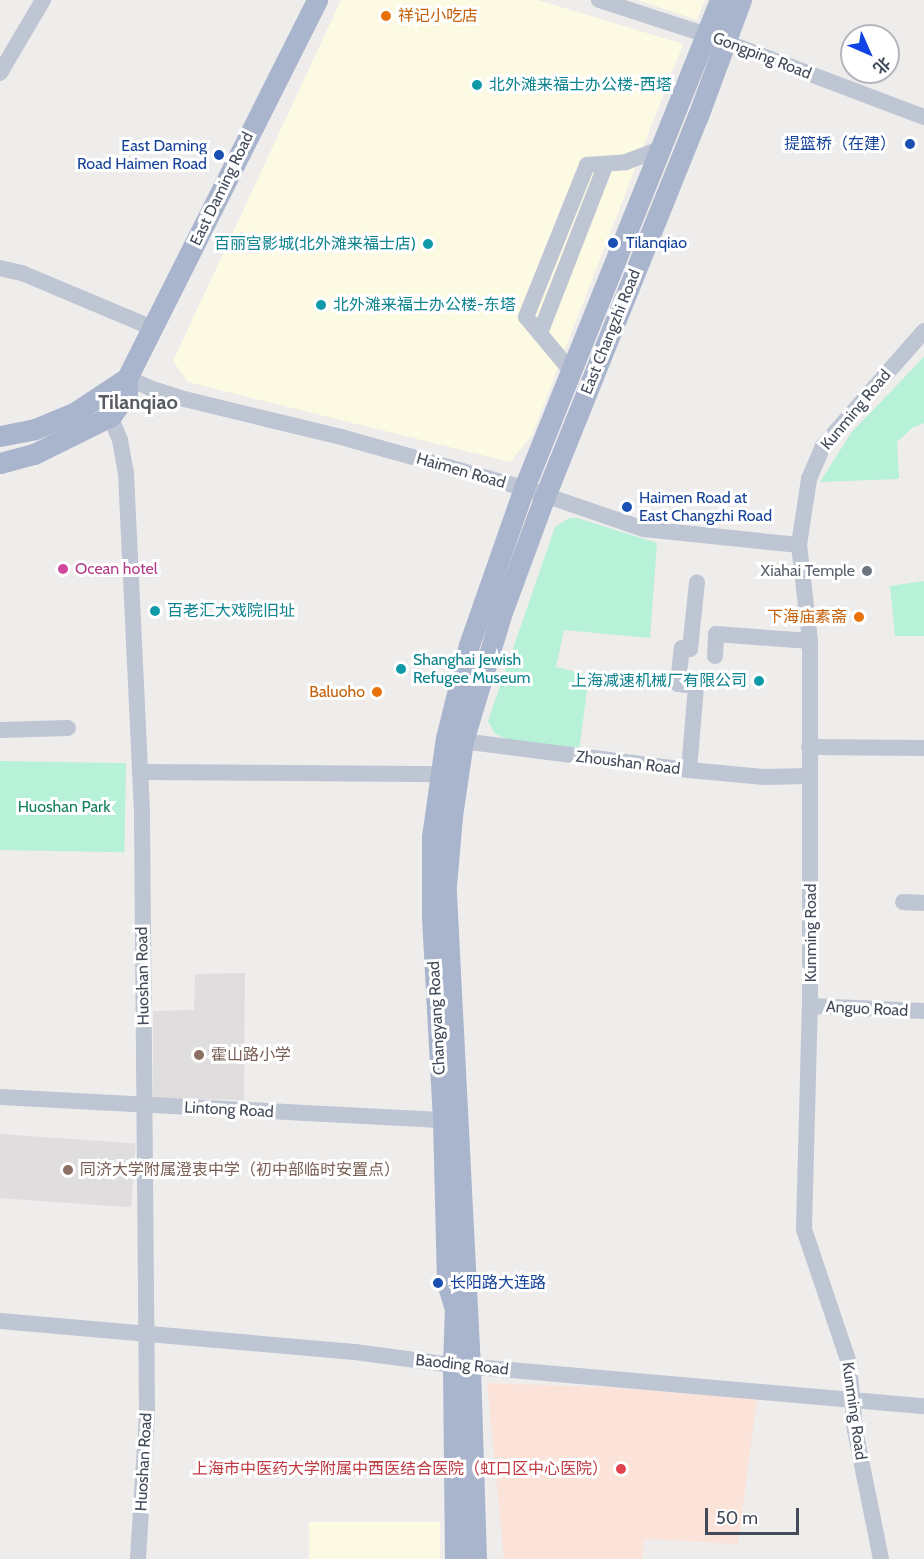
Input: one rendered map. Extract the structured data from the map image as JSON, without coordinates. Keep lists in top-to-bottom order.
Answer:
{
  "streets": {
    "main road": ["East Daming Road", "East Changzhi Road", "Changyang Road"],
    "street": [
      "Gongping Road",
      "Kunming Road",
      "Haimen Road",
      "Zhoushan Road",
      "Huoshan Road",
      "Anguo Road",
      "Lintong Road",
      "Baoding Road"
    ]
  },
  "crossings": [
    ["Gongping Road", "East Changzhi Road"],
    ["East Daming Road", "Haimen Road"],
    ["East Daming Road", "Huoshan Road"],
    ["East Changzhi Road", "Haimen Road"],
    ["East Changzhi Road", "Changyang Road"],
    ["Kunming Road", "Haimen Road"],
    ["Kunming Road", "Zhoushan Road"],
    ["Kunming Road", "Anguo Road"],
    ["Kunming Road", "Baoding Road"],
    ["Haimen Road", "Changyang Road"],
    ["Zhoushan Road", "Changyang Road"],
    ["Huoshan Road", "Lintong Road"],
    ["Huoshan Road", "Baoding Road"],
    ["Changyang Road", "Lintong Road"],
    ["Changyang Road", "Baoding Road"]
  ],
  "districts": ["Tilanqiao"],
  "parks": ["Huoshan Park"],
  "places": [
    "祥记小吃店",
    "北外滩来福士办公楼-西塔",
    "提篮桥（在建）",
    "East Daming Road Haimen Road",
    "Tilanqiao",
    "百丽宫影城(北外滩来福士店)",
    "北外滩来福士办公楼-东塔",
    "Haimen Road at East Changzhi Road",
    "Ocean hotel",
    "Xiahai Temple",
    "百老汇大戏院旧址",
    "下海庙素斋",
    "Shanghai Jewish Refugee Museum",
    "上海减速机械厂有限公司",
    "Baluoho",
    "霍山路小学",
    "同济大学附属澄衷中学（初中部临时安置点）",
    "长阳路大连路",
    "上海市中医药大学附属中西医结合医院（虹口区中心医院）"
  ],
  "scale_bar": "50 m",
  "north": "bottom right"
}
